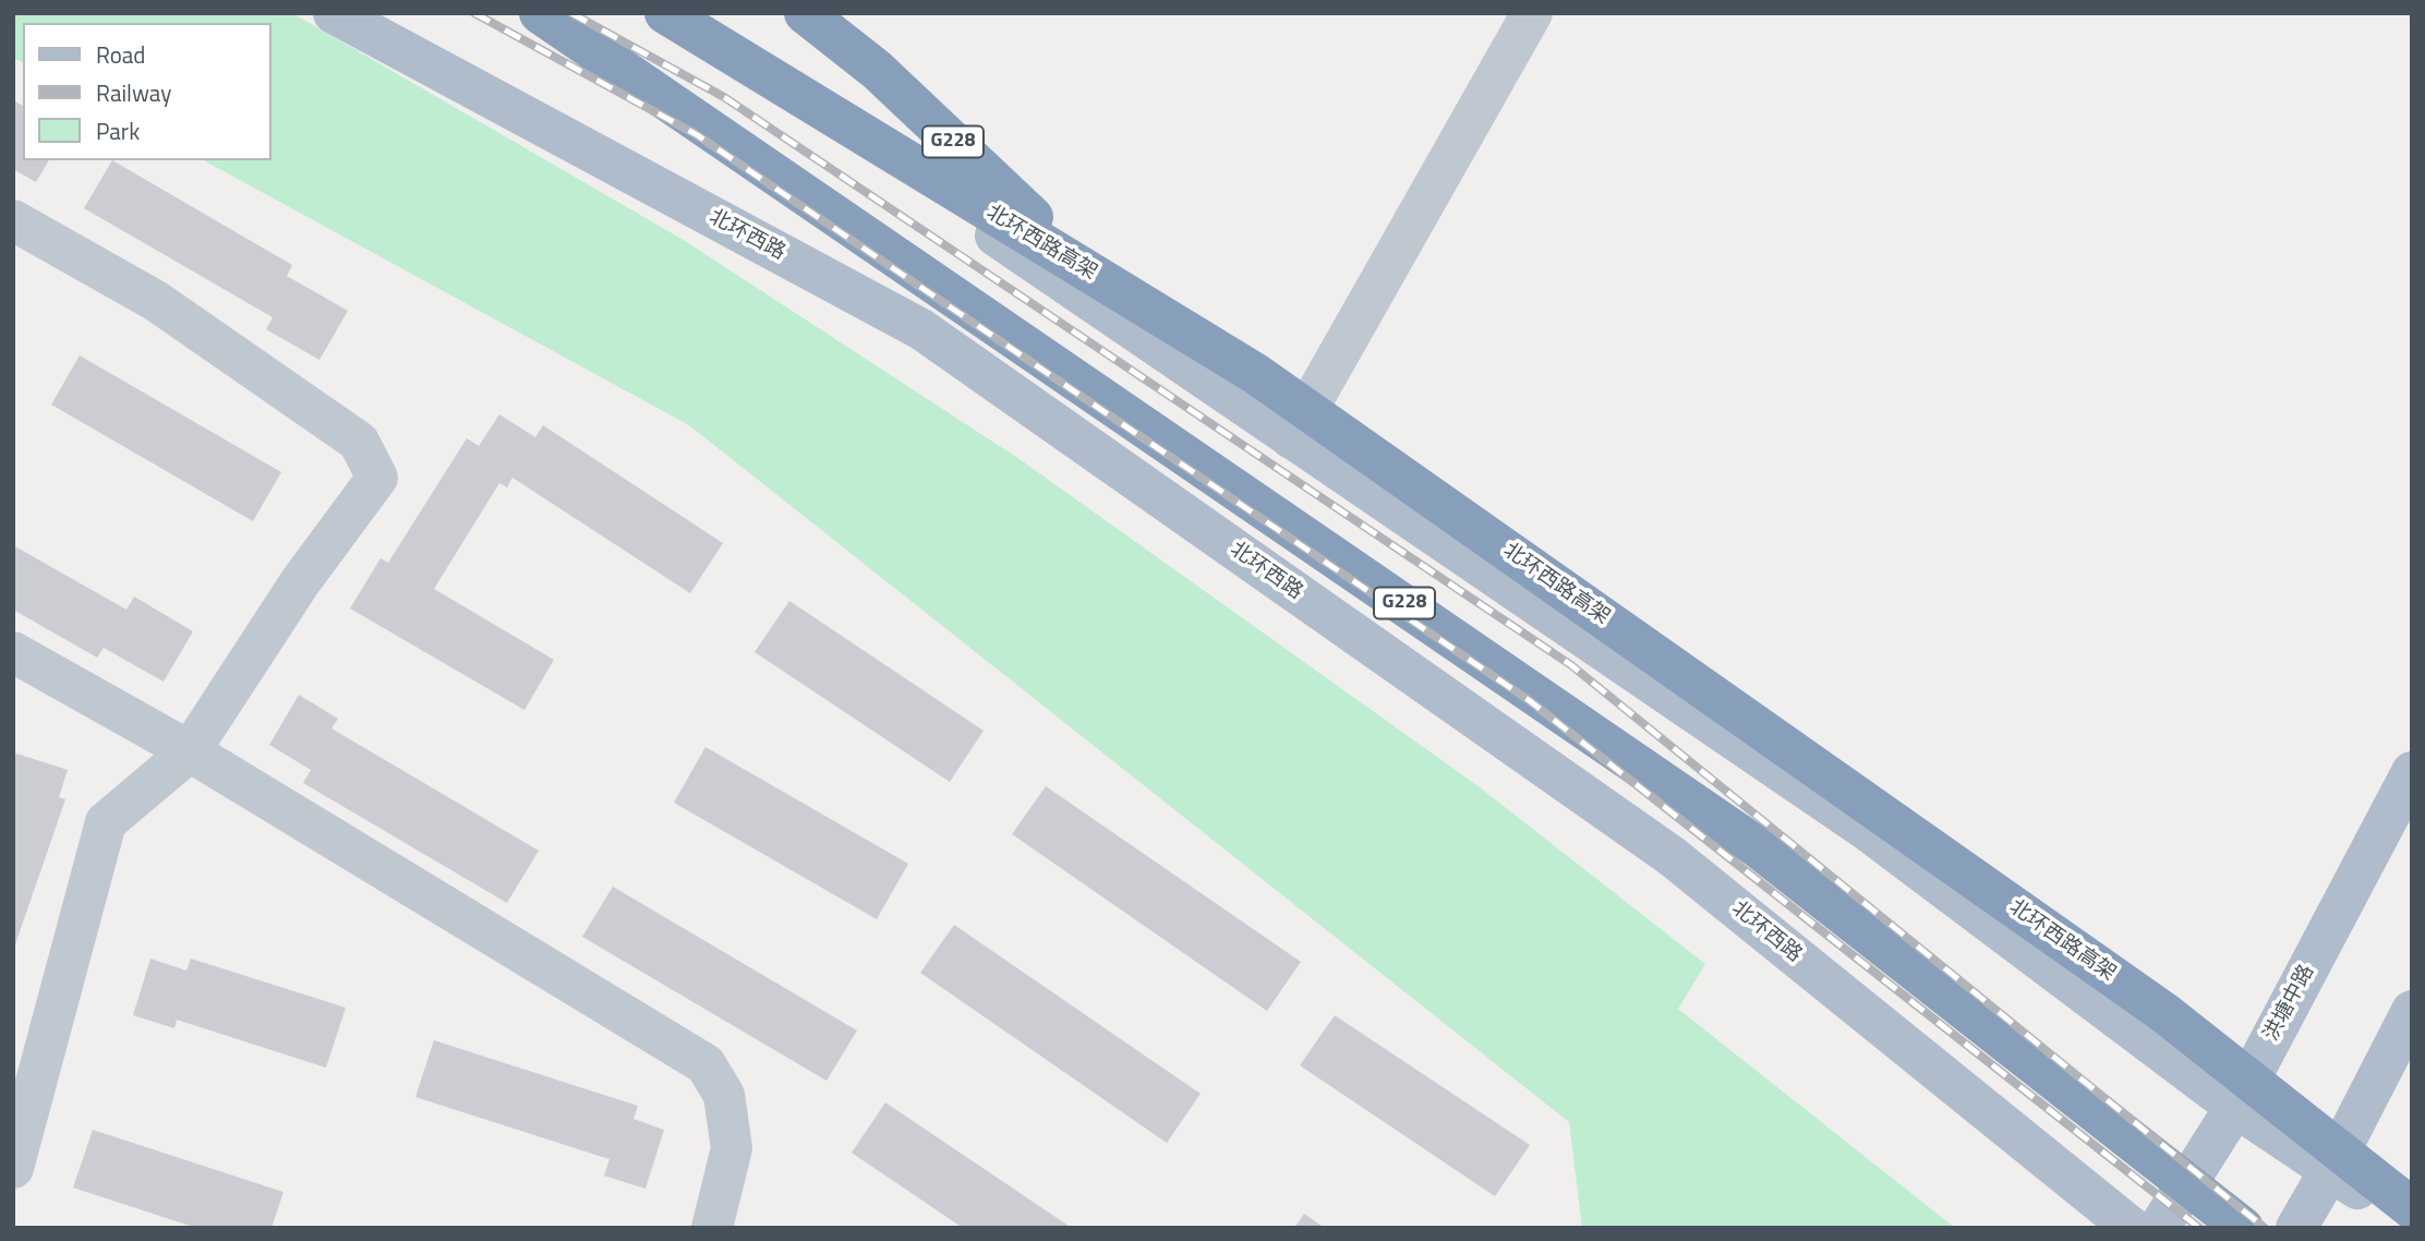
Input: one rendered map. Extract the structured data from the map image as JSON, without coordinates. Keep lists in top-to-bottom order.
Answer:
{
  "streets": {
    "highway": ["G228", "北环西路高架"],
    "main road": ["北环西路", "洪塘中路"]
  },
  "crossings": [
    ["G228", "北环西路高架"]
  ],
  "legend": ["Road", "Railway", "Park"]
}
